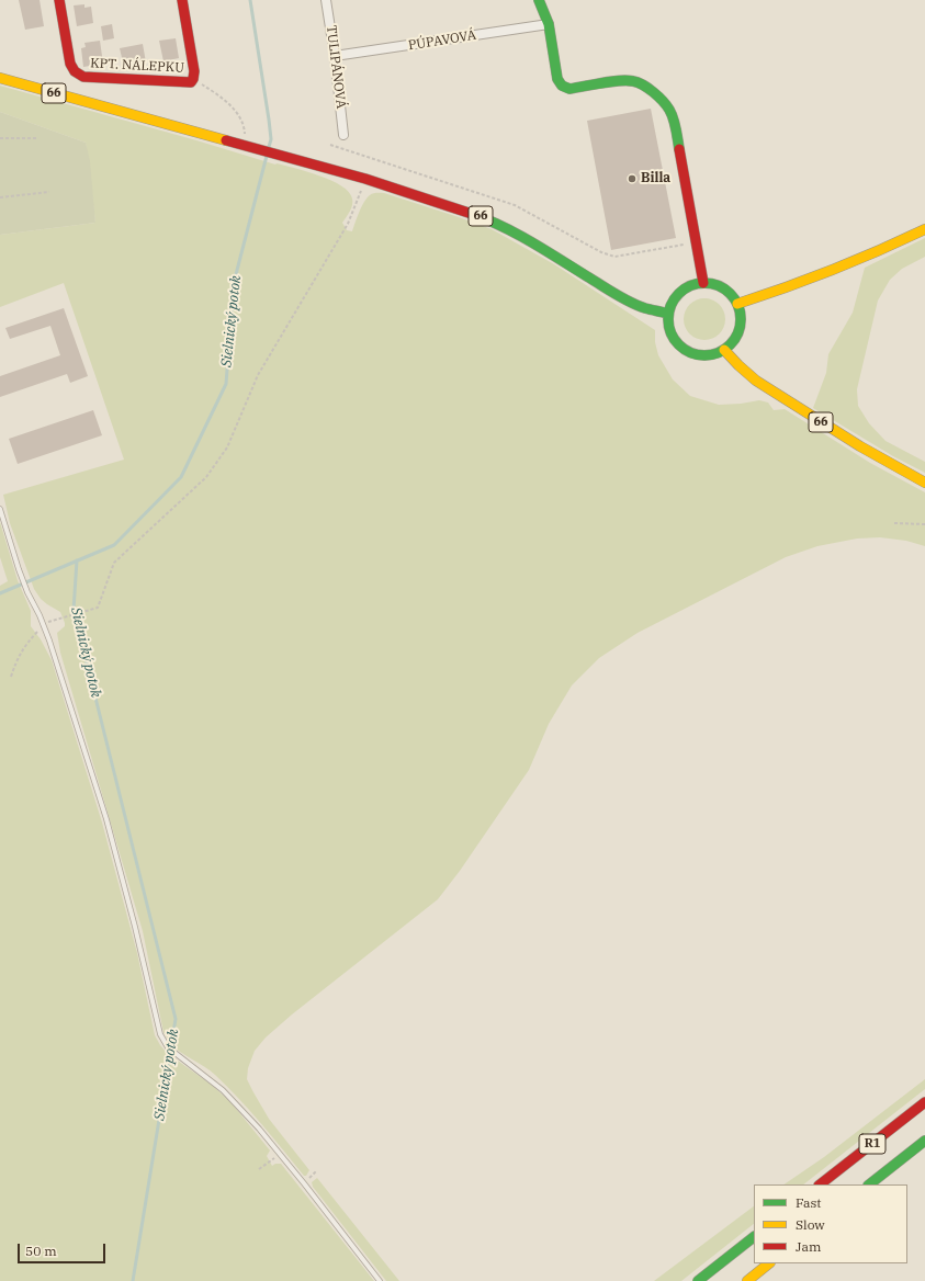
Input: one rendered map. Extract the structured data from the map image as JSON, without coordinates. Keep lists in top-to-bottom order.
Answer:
{
  "streets": {
    "main road": ["KPT. NÁLEPKU", "66", "R1"],
    "street": ["PÚPAVOVÁ", "TULIPÁNOVÁ"]
  },
  "crossings": [
    ["PÚPAVOVÁ", "TULIPÁNOVÁ"]
  ],
  "water": ["Sielnický potok"],
  "places": ["Billa"],
  "legend": ["Fast", "Slow", "Jam"],
  "scale_bar": "50 m"
}
